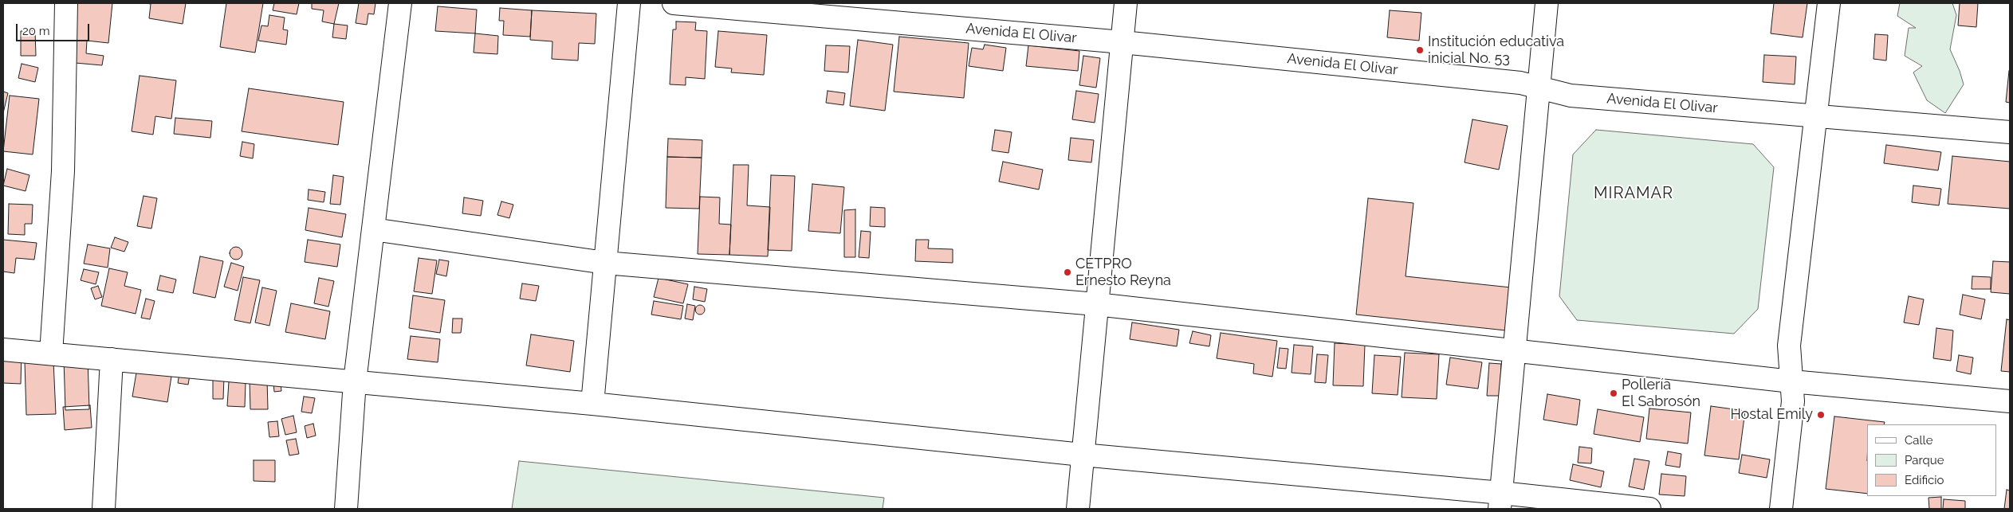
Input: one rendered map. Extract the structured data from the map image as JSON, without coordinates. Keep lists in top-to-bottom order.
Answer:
{
  "streets": {
    "street": ["Avenida El Olivar"]
  },
  "districts": ["MIRAMAR"],
  "places": [
    "Institución educativa inicial No. 53",
    "CETPRO Ernesto Reyna",
    "Pollería El Sabrosón",
    "Hostal Emily"
  ],
  "legend": ["Calle", "Parque", "Edificio"],
  "scale_bar": "20 m"
}
